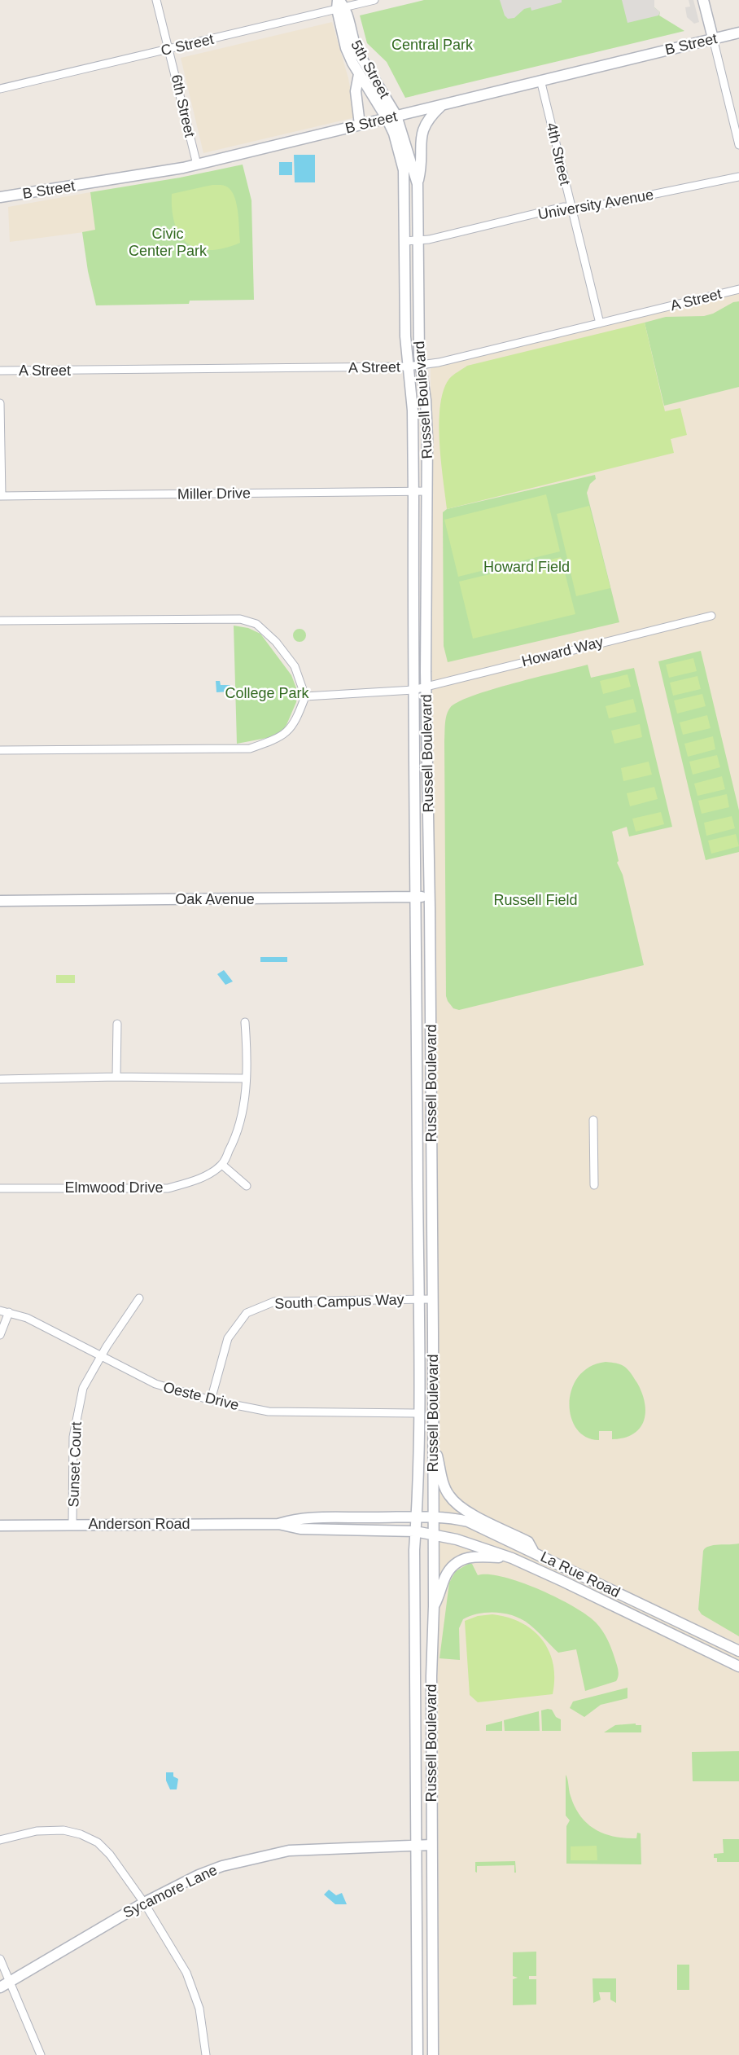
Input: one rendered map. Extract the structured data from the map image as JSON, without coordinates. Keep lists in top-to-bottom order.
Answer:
{
  "streets": {
    "main road": [
      "B Street",
      "5th Street",
      "Russell Boulevard",
      "Oak Avenue",
      "Anderson Road",
      "La Rue Road",
      "Sycamore Lane"
    ],
    "street": [
      "C Street",
      "6th Street",
      "4th Street",
      "University Avenue",
      "A Street",
      "Miller Drive",
      "Howard Way",
      "Elmwood Drive",
      "South Campus Way",
      "Oeste Drive",
      "Sunset Court"
    ]
  },
  "crossings": [
    ["B Street", "5th Street"],
    ["B Street", "6th Street"],
    ["B Street", "4th Street"],
    ["B Street", "Russell Boulevard"],
    ["C Street", "5th Street"],
    ["C Street", "6th Street"],
    ["5th Street", "Russell Boulevard"],
    ["4th Street", "University Avenue"],
    ["4th Street", "A Street"],
    ["University Avenue", "Russell Boulevard"],
    ["A Street", "Russell Boulevard"],
    ["Russell Boulevard", "Miller Drive"],
    ["Russell Boulevard", "Howard Way"],
    ["Russell Boulevard", "Oak Avenue"],
    ["Russell Boulevard", "South Campus Way"],
    ["Russell Boulevard", "Oeste Drive"],
    ["Russell Boulevard", "Anderson Road"],
    ["Russell Boulevard", "La Rue Road"],
    ["Russell Boulevard", "Sycamore Lane"],
    ["South Campus Way", "Oeste Drive"],
    ["Oeste Drive", "Sunset Court"],
    ["Sunset Court", "Anderson Road"],
    ["Anderson Road", "La Rue Road"]
  ],
  "parks": [
    "Central Park",
    "Civic Center Park",
    "Howard Field",
    "College Park",
    "Russell Field"
  ]
}
